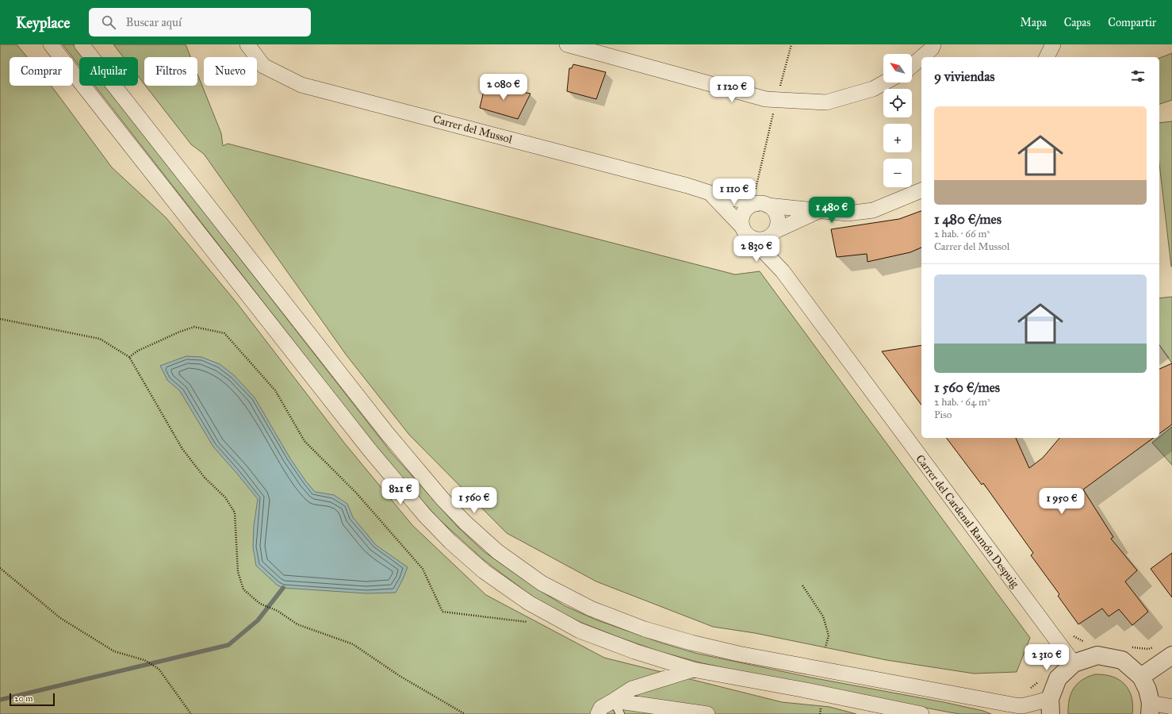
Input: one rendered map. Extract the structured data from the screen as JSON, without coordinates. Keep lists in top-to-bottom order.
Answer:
{
  "streets": {
    "street": ["Carrer del Mussol", "Carrer del Cardenal Ramón Despuig"]
  },
  "crossings": [
    ["Carrer del Mussol", "Carrer del Cardenal Ramón Despuig"]
  ],
  "scale_bar": "20 m",
  "north": "top left",
  "page": {
    "header": "Keyplace",
    "search": "Buscar aquí",
    "nav": ["Mapa", "Capas", "Compartir"],
    "map_buttons": ["+", "−"],
    "chip": [
      "Comprar",
      "Alquilar",
      "Filtros",
      "Nuevo"
    ],
    "heading": "9 viviendas",
    "price": [
      "2 080 €",
      "1 120 €",
      "1 110 €",
      "1 480 €",
      "2 830 €",
      "821 €",
      "1 560 €",
      "1 950 €",
      "2 310 €"
    ],
    "list": [
      {
        "name": "1 480 €/mes",
        "note": "2 hab. · 66 m² · Carrer del Mussol"
      },
      {
        "name": "1 560 €/mes",
        "note": "2 hab. · 64 m² · Piso"
      }
    ],
    "scale": "20 m"
  }
}
